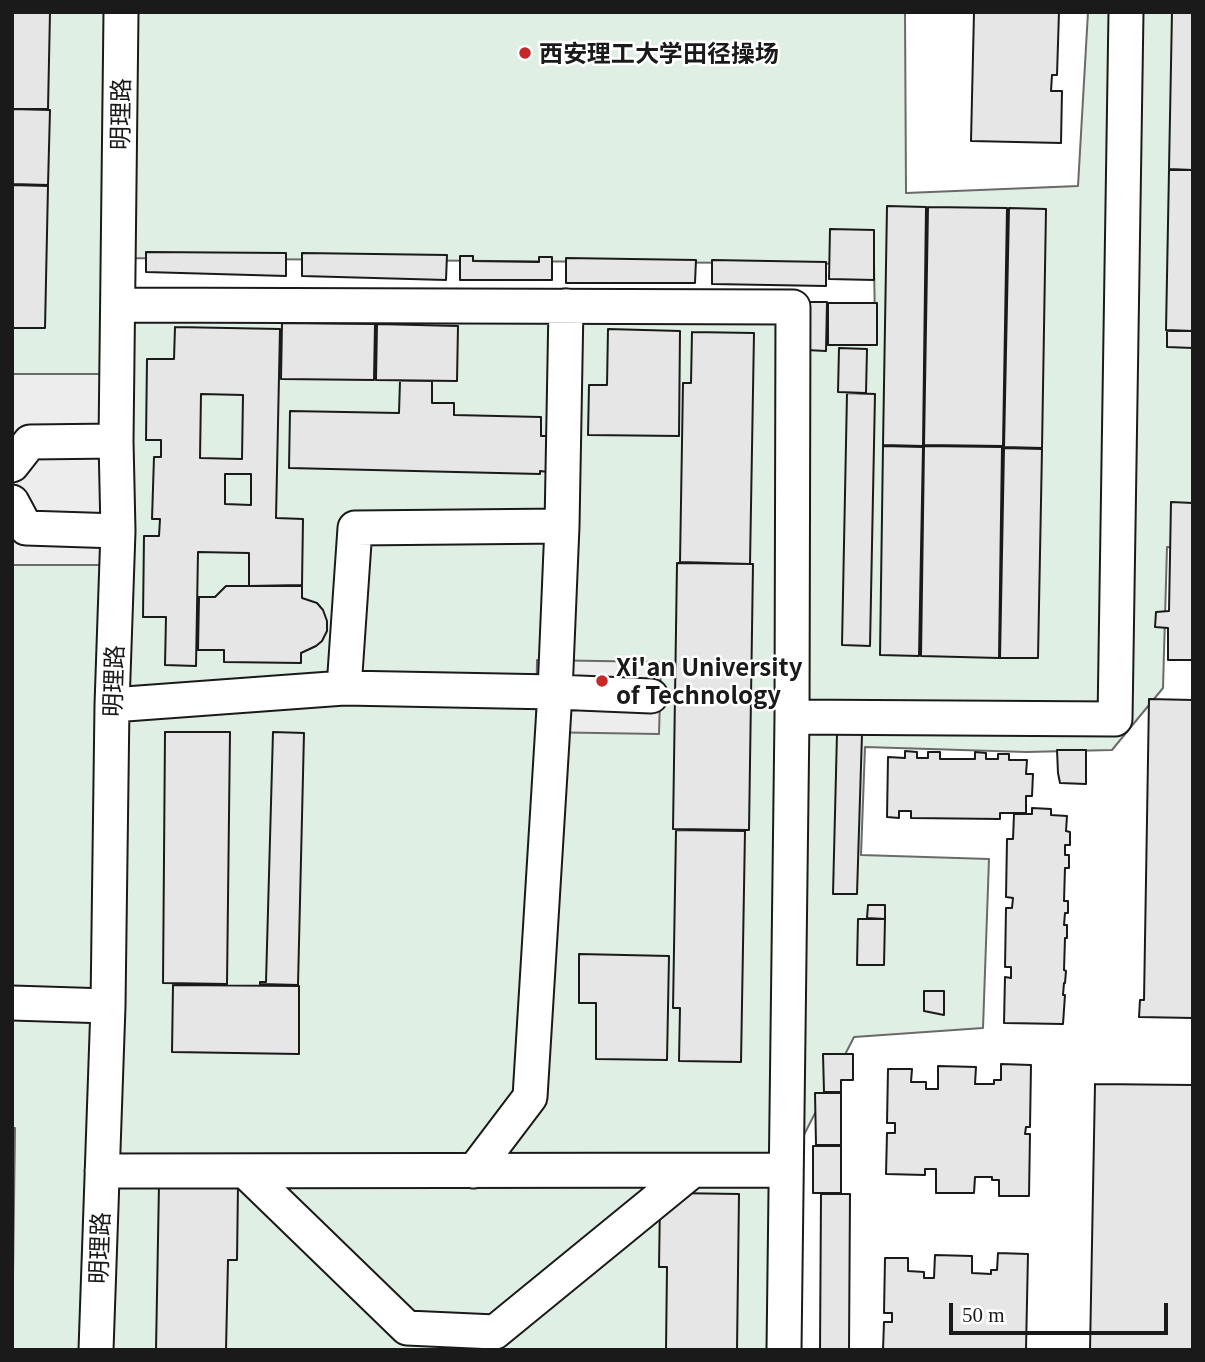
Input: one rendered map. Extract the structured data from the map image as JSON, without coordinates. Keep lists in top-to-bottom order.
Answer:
{
  "streets": {
    "street": ["明理路"]
  },
  "places": ["西安理工大学田径操场", "Xi'an University of Technology"],
  "scale_bar": "50 m"
}
